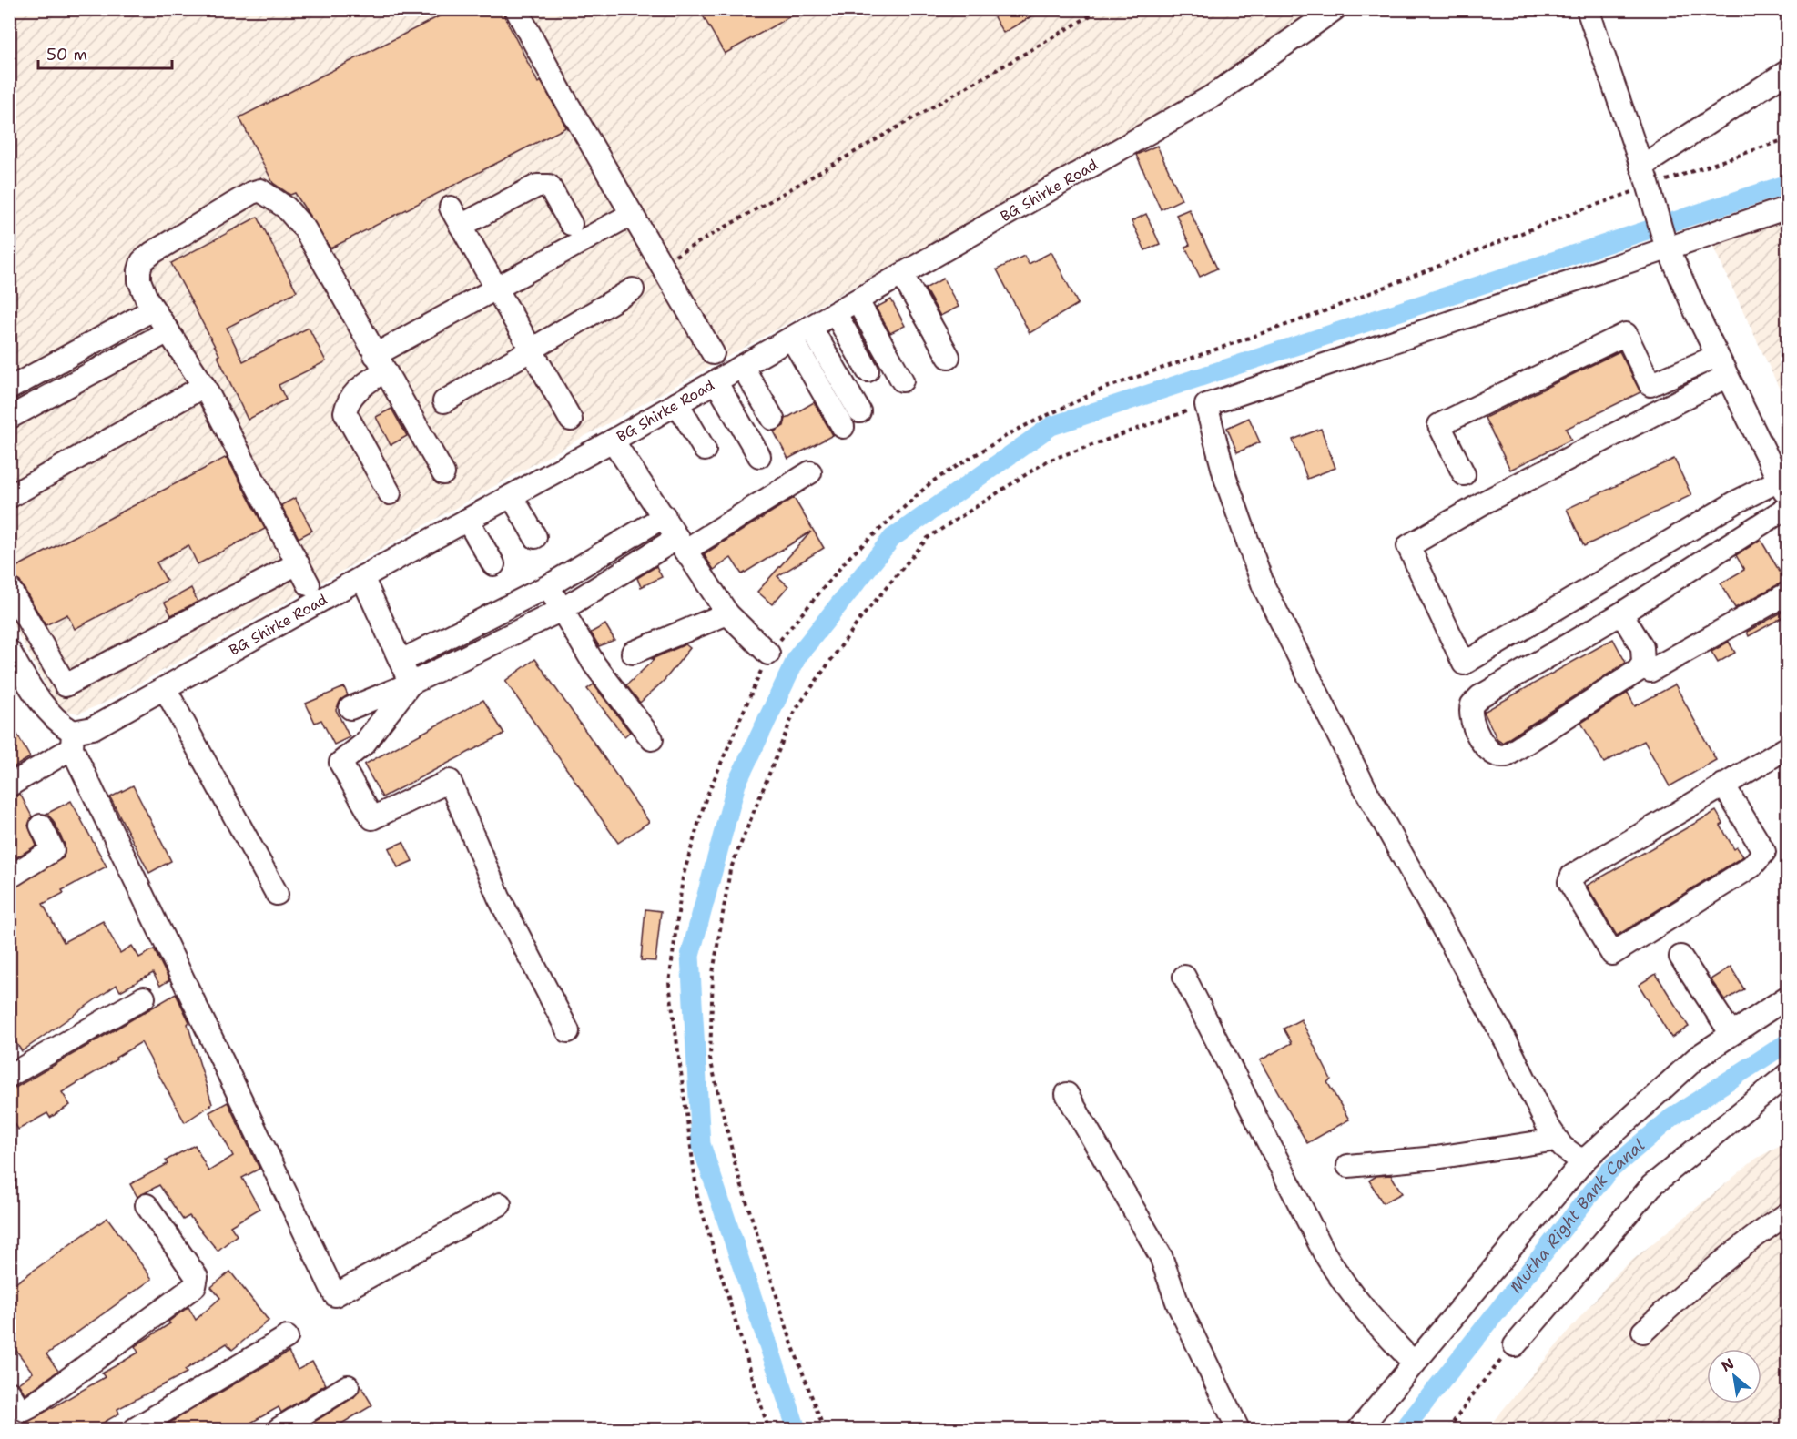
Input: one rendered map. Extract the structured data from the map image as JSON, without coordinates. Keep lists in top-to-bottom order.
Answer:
{
  "streets": {
    "street": ["BG Shirke Road"]
  },
  "water": ["Mutha Right Bank Canal"],
  "scale_bar": "50 m",
  "north": "top left"
}
